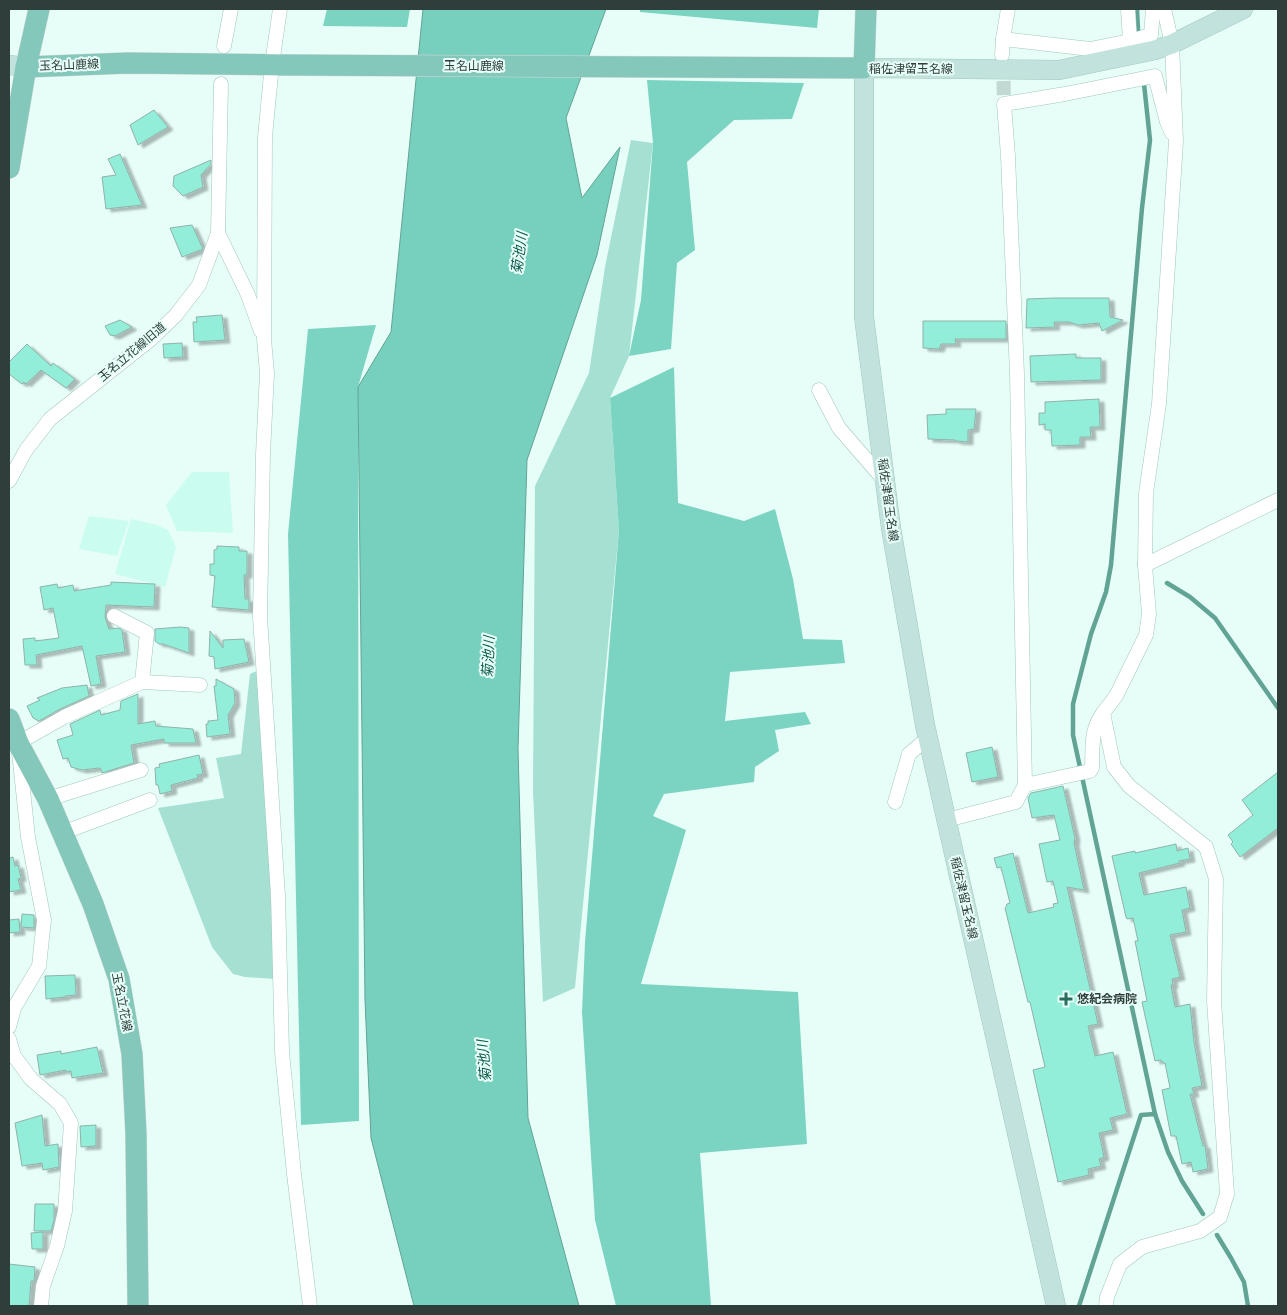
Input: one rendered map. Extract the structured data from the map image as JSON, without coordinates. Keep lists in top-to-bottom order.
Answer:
{
  "streets": {
    "main road": ["玉名山鹿線", "稲佐津留玉名線", "玉名立花線"],
    "street": ["玉名立花線旧道"]
  },
  "crossings": [
    ["玉名山鹿線", "稲佐津留玉名線"]
  ],
  "water": ["菊池川"],
  "places": {
    "health": ["悠紀会病院"]
  }
}
